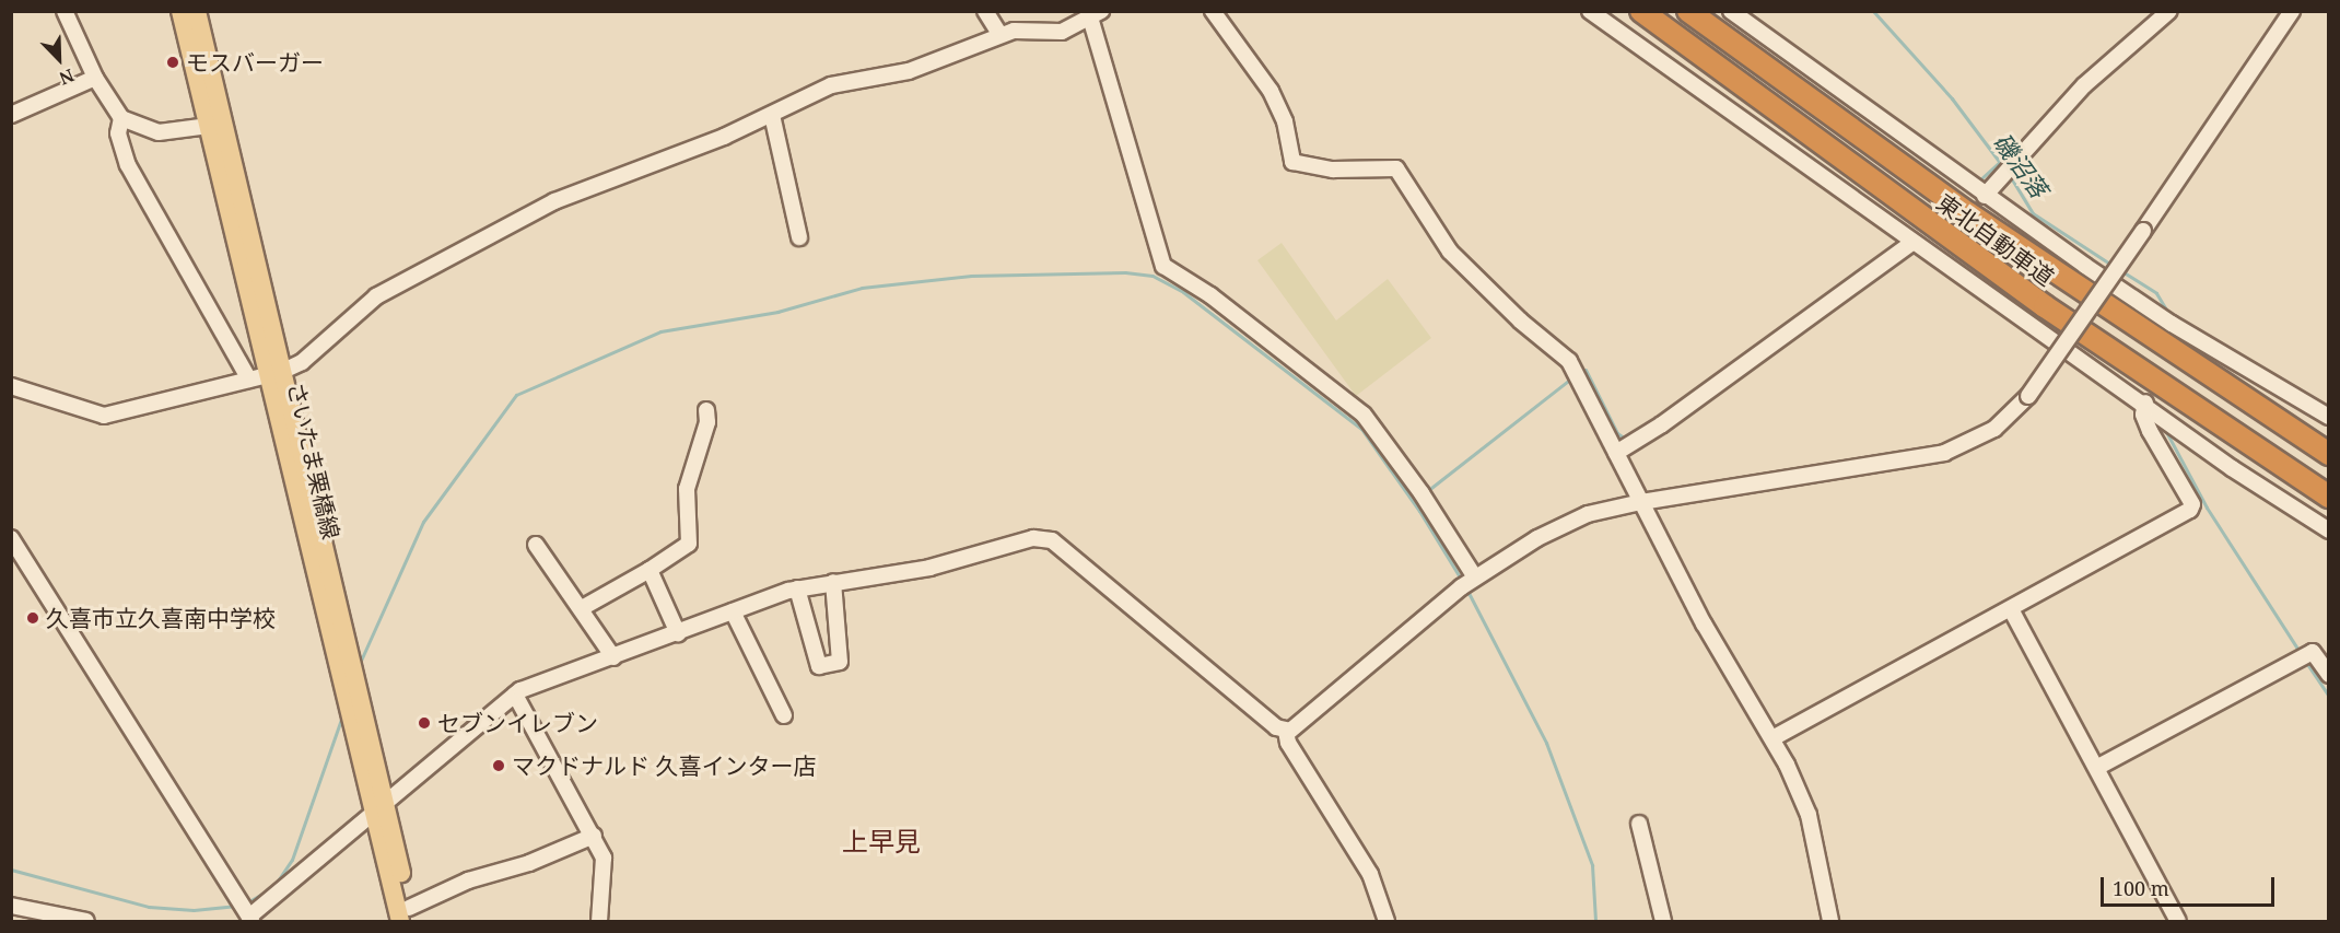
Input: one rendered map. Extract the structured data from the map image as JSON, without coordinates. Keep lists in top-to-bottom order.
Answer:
{
  "streets": {
    "highway": ["東北自動車道"],
    "main road": ["さいたま栗橋線"]
  },
  "districts": ["上早見"],
  "water": ["磯沼落"],
  "places": [
    "モスバーガー",
    "久喜市立久喜南中学校",
    "セブンイレブン",
    "マクドナルド 久喜インター店"
  ],
  "scale_bar": "100 m",
  "north": "bottom right"
}
